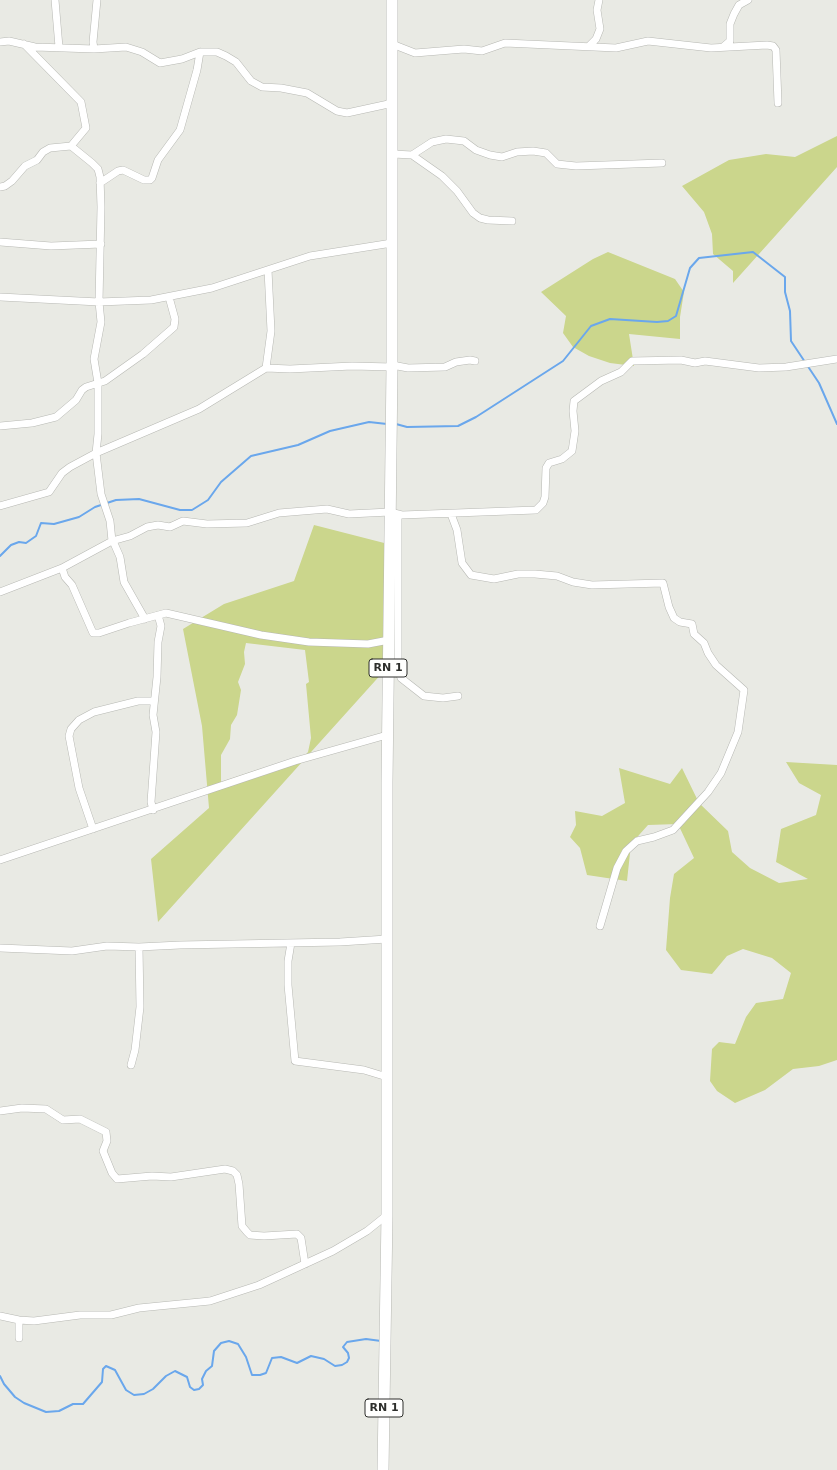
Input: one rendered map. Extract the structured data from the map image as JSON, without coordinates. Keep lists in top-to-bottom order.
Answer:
{
  "streets": {
    "main road": ["RN 1"]
  }
}
